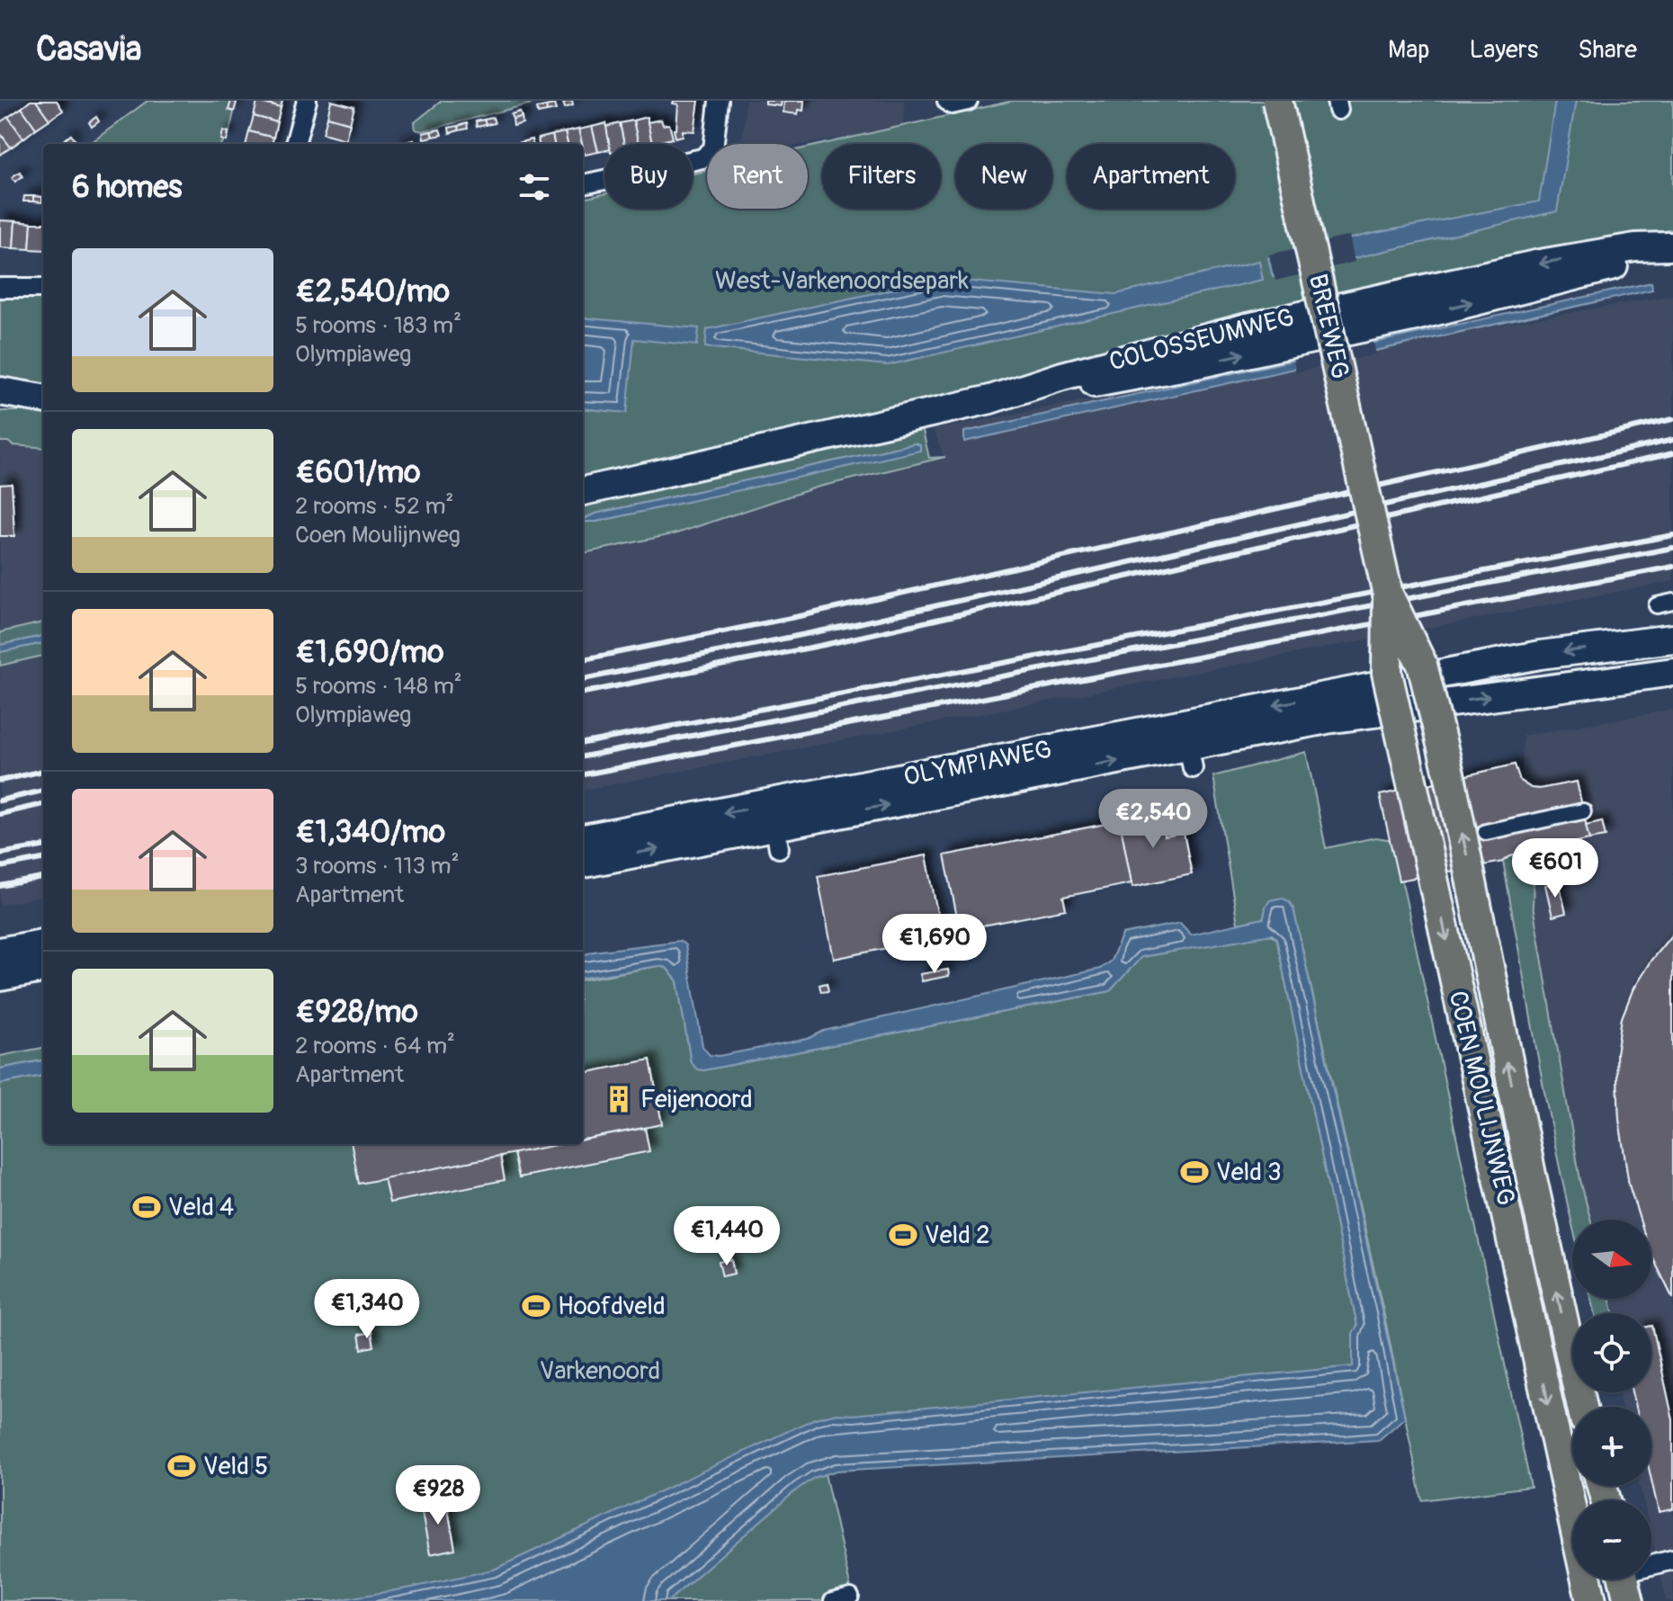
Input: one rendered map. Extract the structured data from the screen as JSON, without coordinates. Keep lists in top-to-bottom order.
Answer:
{
  "streets": {
    "main road": [
      "BREEWEG",
      "COLOSSEUMWEG",
      "OLYMPIAWEG",
      "COEN MOULIJNWEG"
    ]
  },
  "crossings": [
    ["BREEWEG", "COEN MOULIJNWEG"]
  ],
  "parks": ["West-Varkenoordsepark", "Varkenoord"],
  "places": {
    "building": ["Feijenoord"],
    "sports": [
      "Veld 3",
      "Veld 4",
      "Veld 2",
      "Hoofdveld",
      "Veld 5"
    ]
  },
  "north": "right",
  "page": {
    "header": "Casavia",
    "nav": ["Map", "Layers", "Share"],
    "chip": [
      "Buy",
      "Rent",
      "Filters",
      "New",
      "Apartment"
    ],
    "heading": "6 homes",
    "list": [
      {
        "name": "€2,540/mo",
        "note": "5 rooms · 183 m² · Olympiaweg"
      },
      {
        "name": "€601/mo",
        "note": "2 rooms · 52 m² · Coen Moulijnweg"
      },
      {
        "name": "€1,690/mo",
        "note": "5 rooms · 148 m² · Olympiaweg"
      },
      {
        "name": "€1,340/mo",
        "note": "3 rooms · 113 m² · Apartment"
      },
      {
        "name": "€928/mo",
        "note": "2 rooms · 64 m² · Apartment"
      }
    ],
    "price": [
      "€2,540",
      "€601",
      "€1,690",
      "€1,440",
      "€1,340",
      "€928"
    ],
    "map_buttons": ["+", "−"]
  }
}
